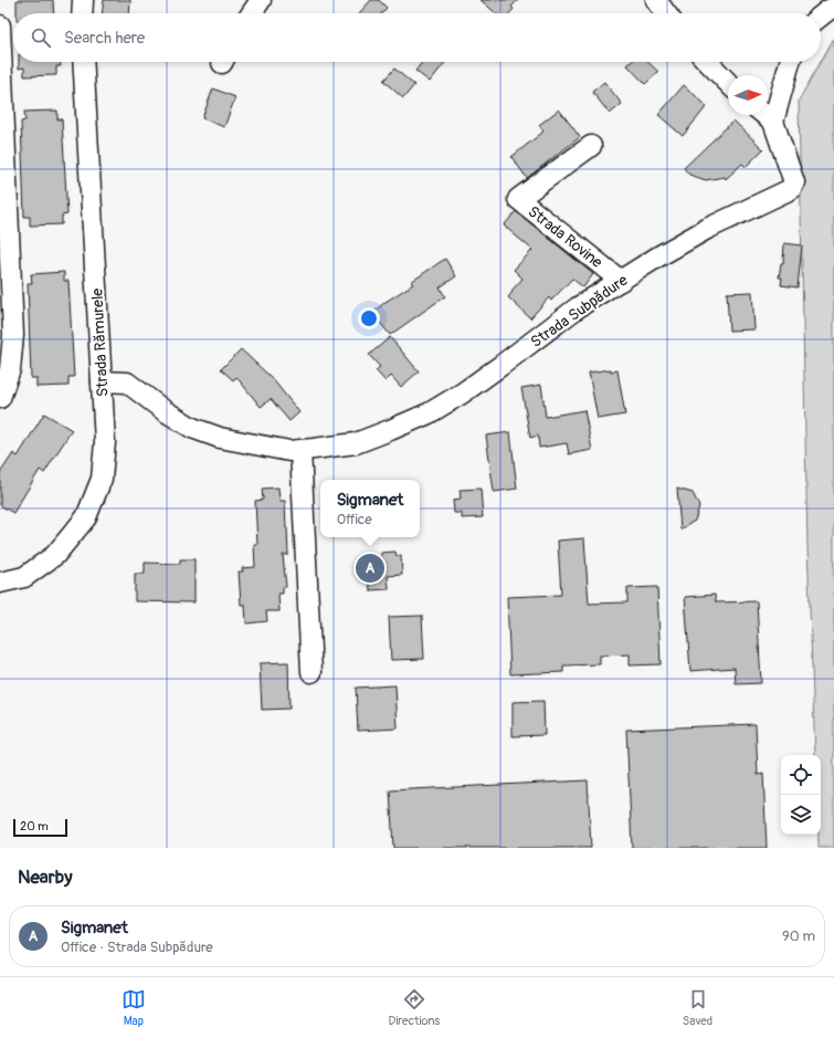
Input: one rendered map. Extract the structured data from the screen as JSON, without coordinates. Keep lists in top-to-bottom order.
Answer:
{
  "streets": {
    "street": ["Strada Rovine", "Strada Subpădure", "Strada Rămurele"]
  },
  "crossings": [
    ["Strada Rovine", "Strada Subpădure"],
    ["Strada Subpădure", "Strada Rămurele"]
  ],
  "scale_bar": "20 m",
  "north": "right",
  "page": {
    "search": "Search here",
    "popup": ["Sigmanet", "Office"],
    "pins": "A",
    "scale": "20 m",
    "heading": "Nearby",
    "list": [
      {
        "mark": "A",
        "name": "Sigmanet",
        "note": "Office · Strada Subpădure",
        "value": "90 m"
      }
    ],
    "nav": ["Map", "Directions", "Saved"]
  }
}
